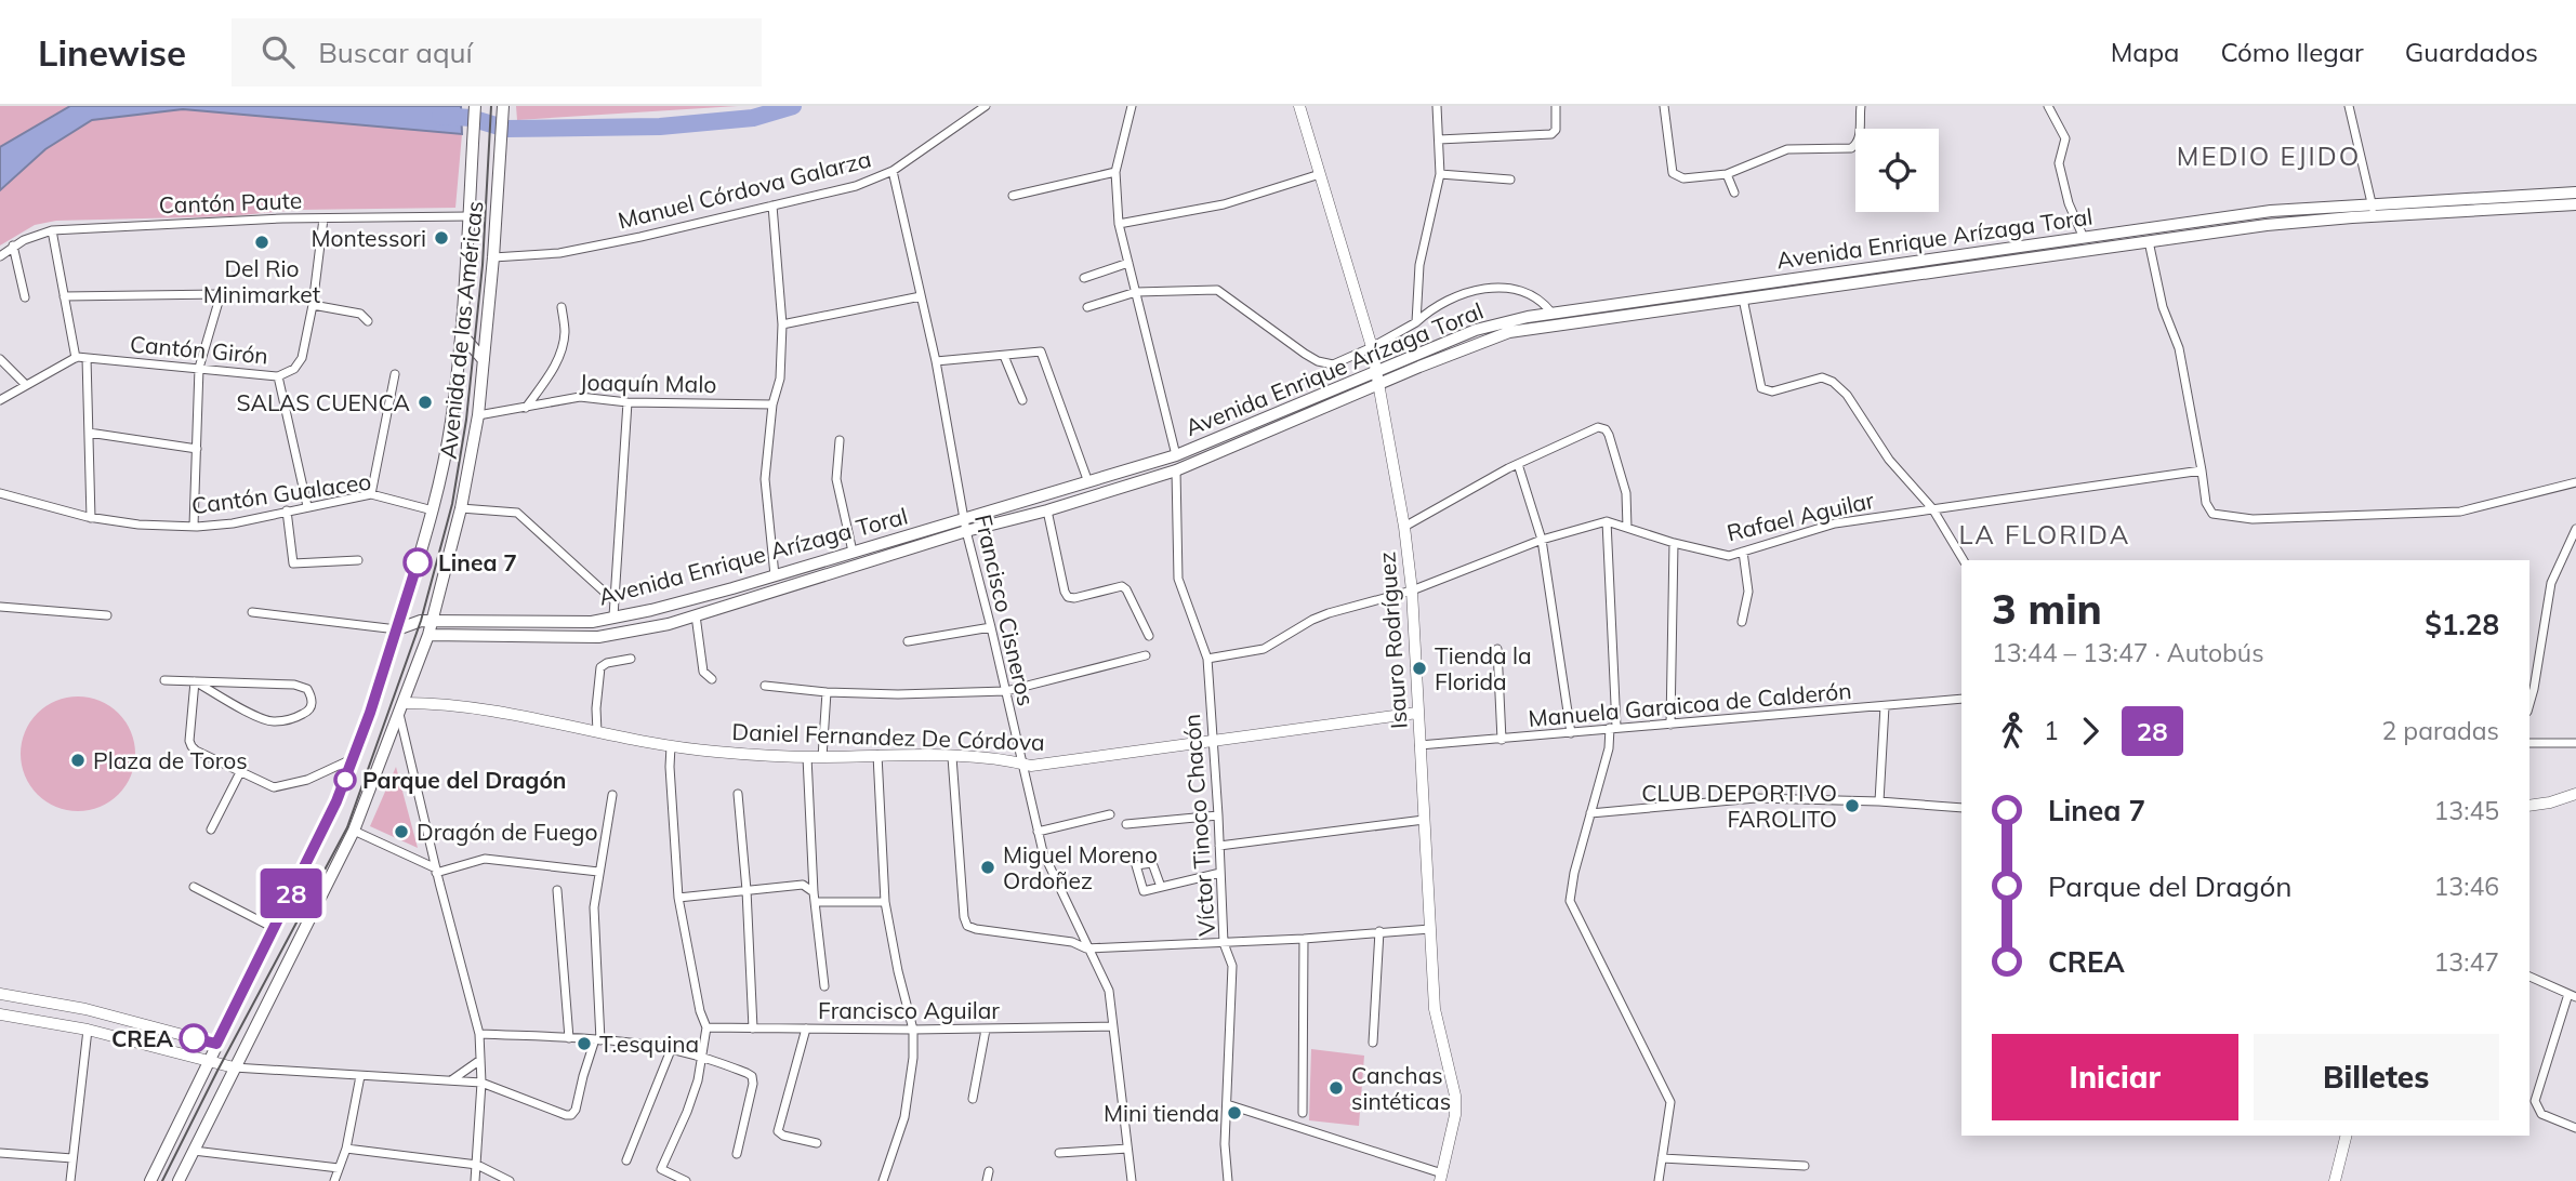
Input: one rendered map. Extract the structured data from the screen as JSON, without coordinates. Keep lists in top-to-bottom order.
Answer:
{
  "streets": {
    "main road": ["Avenida Enrique Arízaga Toral", "Avenida de las Américas"],
    "street": [
      "Manuel Córdova Galarza",
      "Cantón Paute",
      "Cantón Girón",
      "Joaquín Malo",
      "Cantón Gualaceo",
      "Rafael Aguilar",
      "Francisco Cisneros",
      "Isauro Rodríguez",
      "Manuela Garaicoa de Calderón",
      "Daniel Fernandez De Córdova",
      "Víctor Tinoco Chacón",
      "Francisco Aguilar"
    ]
  },
  "crossings": [
    ["Manuel Córdova Galarza", "Avenida de las Américas"],
    ["Manuel Córdova Galarza", "Francisco Cisneros"],
    ["Cantón Paute", "Avenida de las Américas"],
    ["Cantón Paute", "Cantón Girón"],
    ["Avenida Enrique Arízaga Toral", "Avenida de las Américas"],
    ["Avenida Enrique Arízaga Toral", "Francisco Cisneros"],
    ["Avenida Enrique Arízaga Toral", "Isauro Rodríguez"],
    ["Avenida Enrique Arízaga Toral", "Víctor Tinoco Chacón"],
    ["Avenida de las Américas", "Joaquín Malo"],
    ["Avenida de las Américas", "Cantón Gualaceo"],
    ["Avenida de las Américas", "Daniel Fernandez De Córdova"],
    ["Francisco Cisneros", "Daniel Fernandez De Córdova"],
    ["Francisco Cisneros", "Francisco Aguilar"],
    ["Isauro Rodríguez", "Manuela Garaicoa de Calderón"],
    ["Isauro Rodríguez", "Daniel Fernandez De Córdova"],
    ["Daniel Fernandez De Córdova", "Víctor Tinoco Chacón"]
  ],
  "districts": ["MEDIO EJIDO", "LA FLORIDA"],
  "places": [
    "Montessori",
    "Del Rio Minimarket",
    "SALAS CUENCA",
    "Linea 7",
    "Tienda la Florida",
    "Plaza de Toros",
    "Parque del Dragón",
    "CLUB DEPORTIVO FAROLITO",
    "Dragón de Fuego",
    "Miguel Moreno Ordoñez",
    "CREA",
    "T.esquina",
    "Canchas sintéticas",
    "Mini tienda"
  ],
  "lines": ["bus line 28"],
  "page": {
    "header": "Linewise",
    "search": "Buscar aquí",
    "nav": ["Mapa", "Cómo llegar", "Guardados"],
    "on_map": "28",
    "heading": ["3 min", "13:44 – 13:47 · Autobús", "$1.28"],
    "legs": ["1", "28", "2 paradas"],
    "list": [
      {
        "name": "Linea 7",
        "value": "13:45"
      },
      {
        "name": "Parque del Dragón",
        "value": "13:46"
      },
      {
        "name": "CREA",
        "value": "13:47"
      }
    ],
    "buttons": ["Iniciar", "Billetes"]
  }
}
